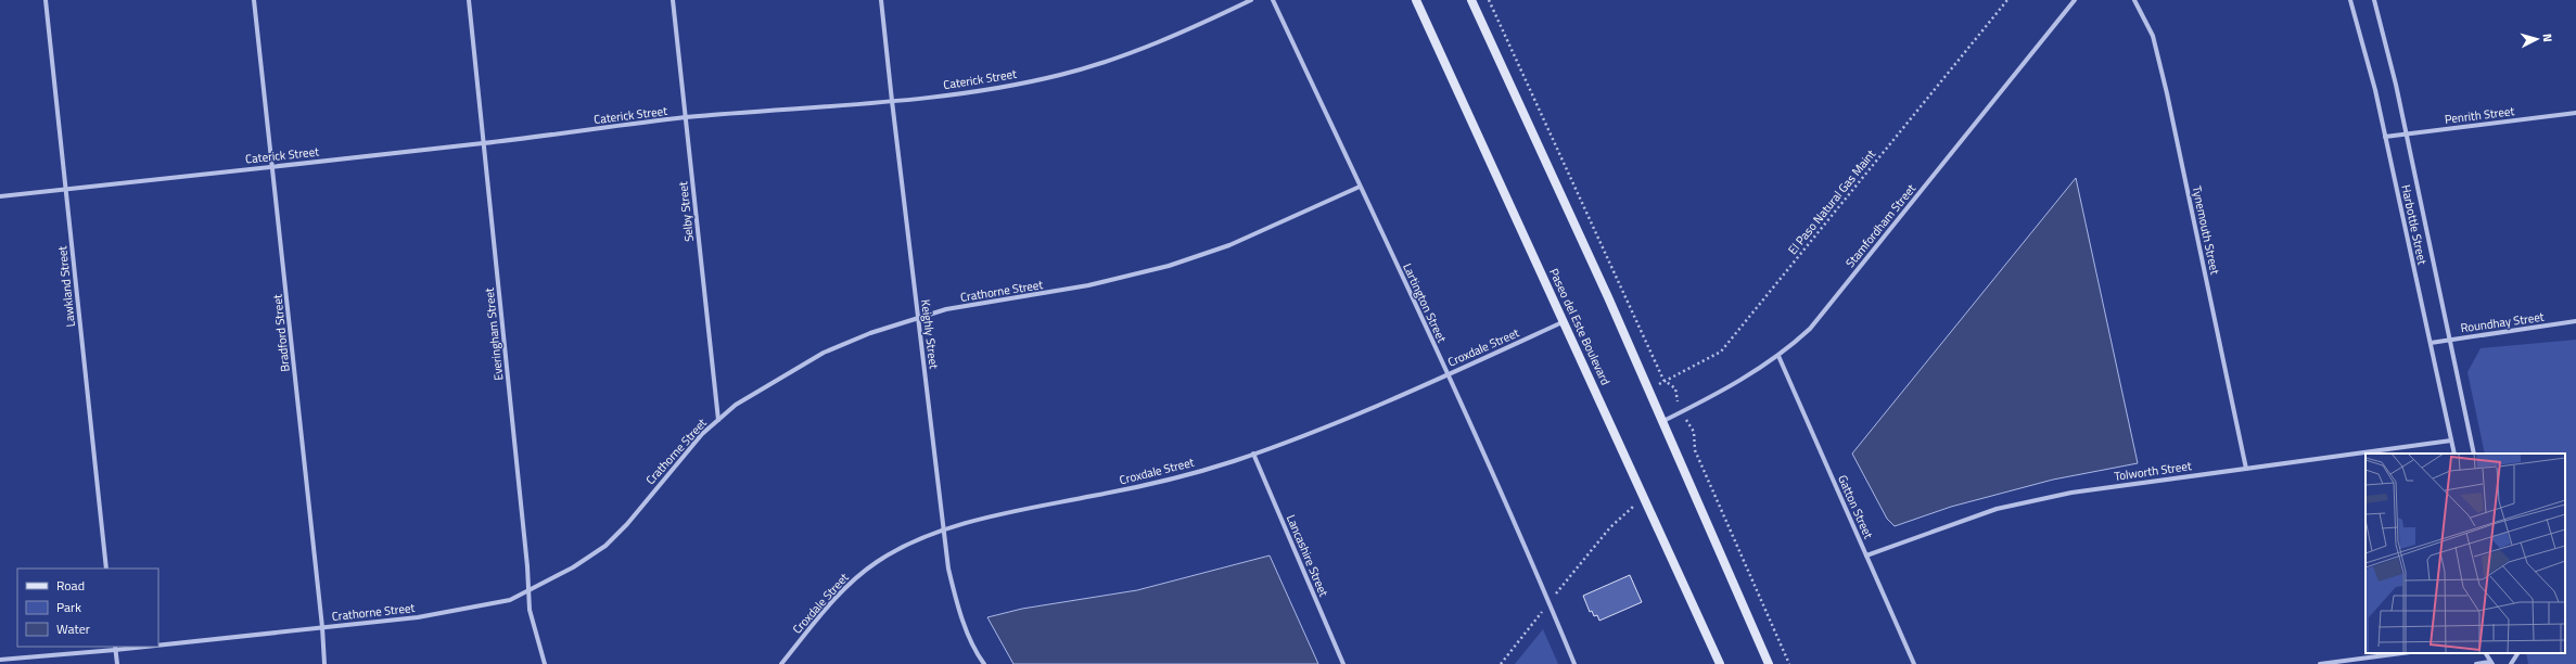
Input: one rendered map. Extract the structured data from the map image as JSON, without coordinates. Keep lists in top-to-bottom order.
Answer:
{
  "streets": {
    "main road": ["Paseo del Este Boulevard"],
    "street": [
      "Caterick Street",
      "Penrith Street",
      "Selby Street",
      "Harbottle Street",
      "Stamfordham Street",
      "Tynemouth Street",
      "Lawkland Street",
      "Crathorne Street",
      "Lartington Street",
      "Roundhay Street",
      "Bradford Street",
      "Everingham Street",
      "Keighly Street",
      "Croxdale Street",
      "Tolworth Street",
      "Gatton Street",
      "Lancashire Street"
    ],
    "path": ["El Paso Natural Gas Maint"]
  },
  "crossings": [
    ["Caterick Street", "Selby Street"],
    ["Caterick Street", "Lawkland Street"],
    ["Caterick Street", "Bradford Street"],
    ["Caterick Street", "Everingham Street"],
    ["Caterick Street", "Keighly Street"],
    ["Penrith Street", "Harbottle Street"],
    ["Selby Street", "Crathorne Street"],
    ["Harbottle Street", "Roundhay Street"],
    ["Harbottle Street", "Tolworth Street"],
    ["Stamfordham Street", "Gatton Street"],
    ["Tynemouth Street", "Tolworth Street"],
    ["Crathorne Street", "Lartington Street"],
    ["Crathorne Street", "Bradford Street"],
    ["Crathorne Street", "Everingham Street"],
    ["Crathorne Street", "Keighly Street"],
    ["Lartington Street", "Croxdale Street"],
    ["Paseo del Este Boulevard", "Croxdale Street"],
    ["Keighly Street", "Croxdale Street"],
    ["Croxdale Street", "Lancashire Street"],
    ["Tolworth Street", "Gatton Street"]
  ],
  "legend": ["Road", "Park", "Water"],
  "north": "right"
}
